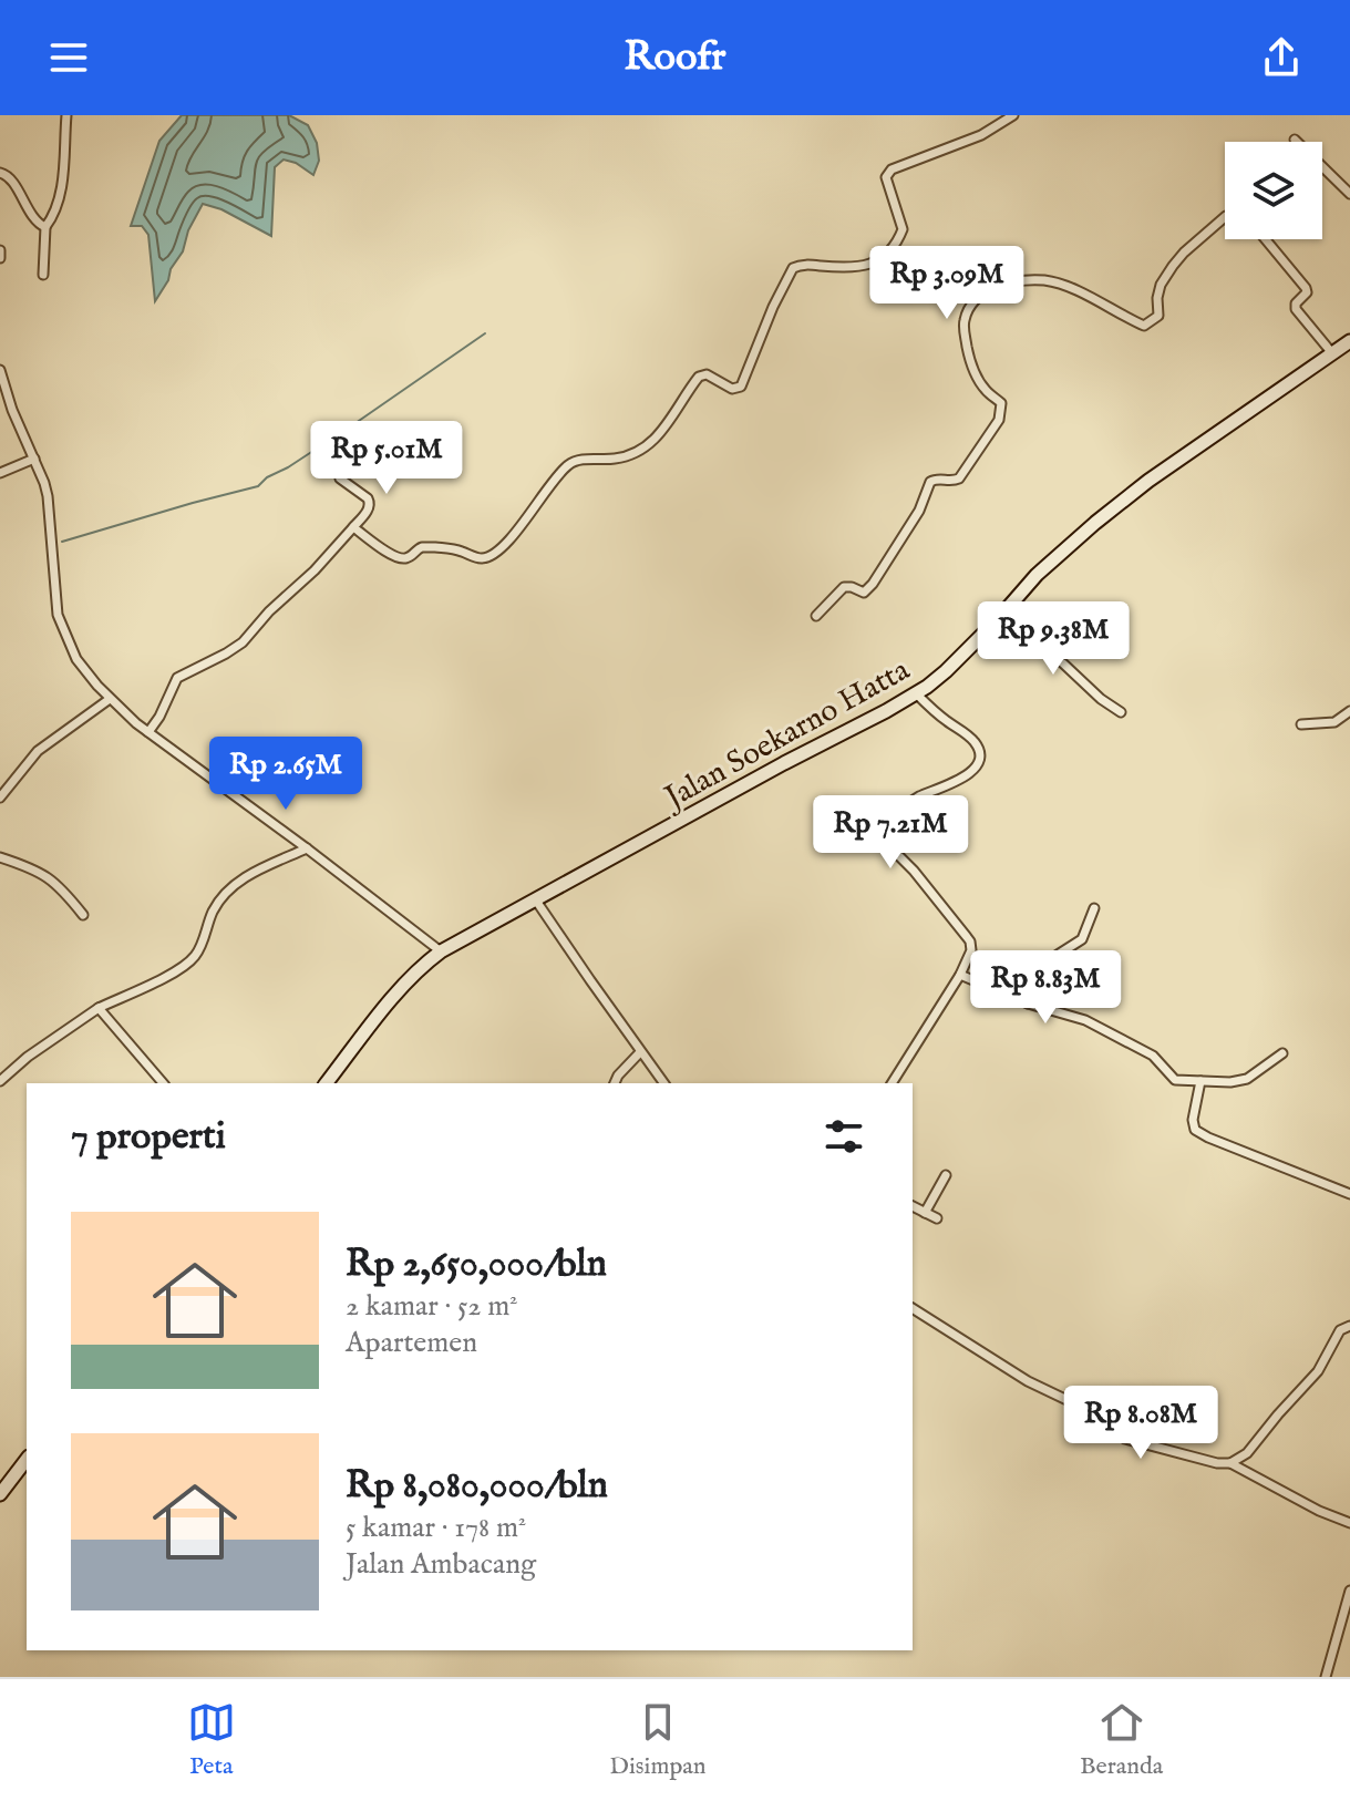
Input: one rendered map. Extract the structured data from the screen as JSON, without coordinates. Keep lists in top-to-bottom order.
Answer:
{
  "streets": {
    "street": ["Jalan Soekarno Hatta"]
  },
  "page": {
    "header": "Roofr",
    "price": [
      "Rp 3.09M",
      "Rp 5.01M",
      "Rp 9.38M",
      "Rp 2.65M",
      "Rp 7.21M",
      "Rp 8.83M",
      "Rp 8.08M"
    ],
    "heading": "7 properti",
    "list": [
      {
        "name": "Rp 2,650,000/bln",
        "note": "2 kamar · 52 m² · Apartemen"
      },
      {
        "name": "Rp 8,080,000/bln",
        "note": "5 kamar · 178 m² · Jalan Ambacang"
      }
    ],
    "tabs": ["Peta", "Disimpan", "Beranda"]
  }
}
